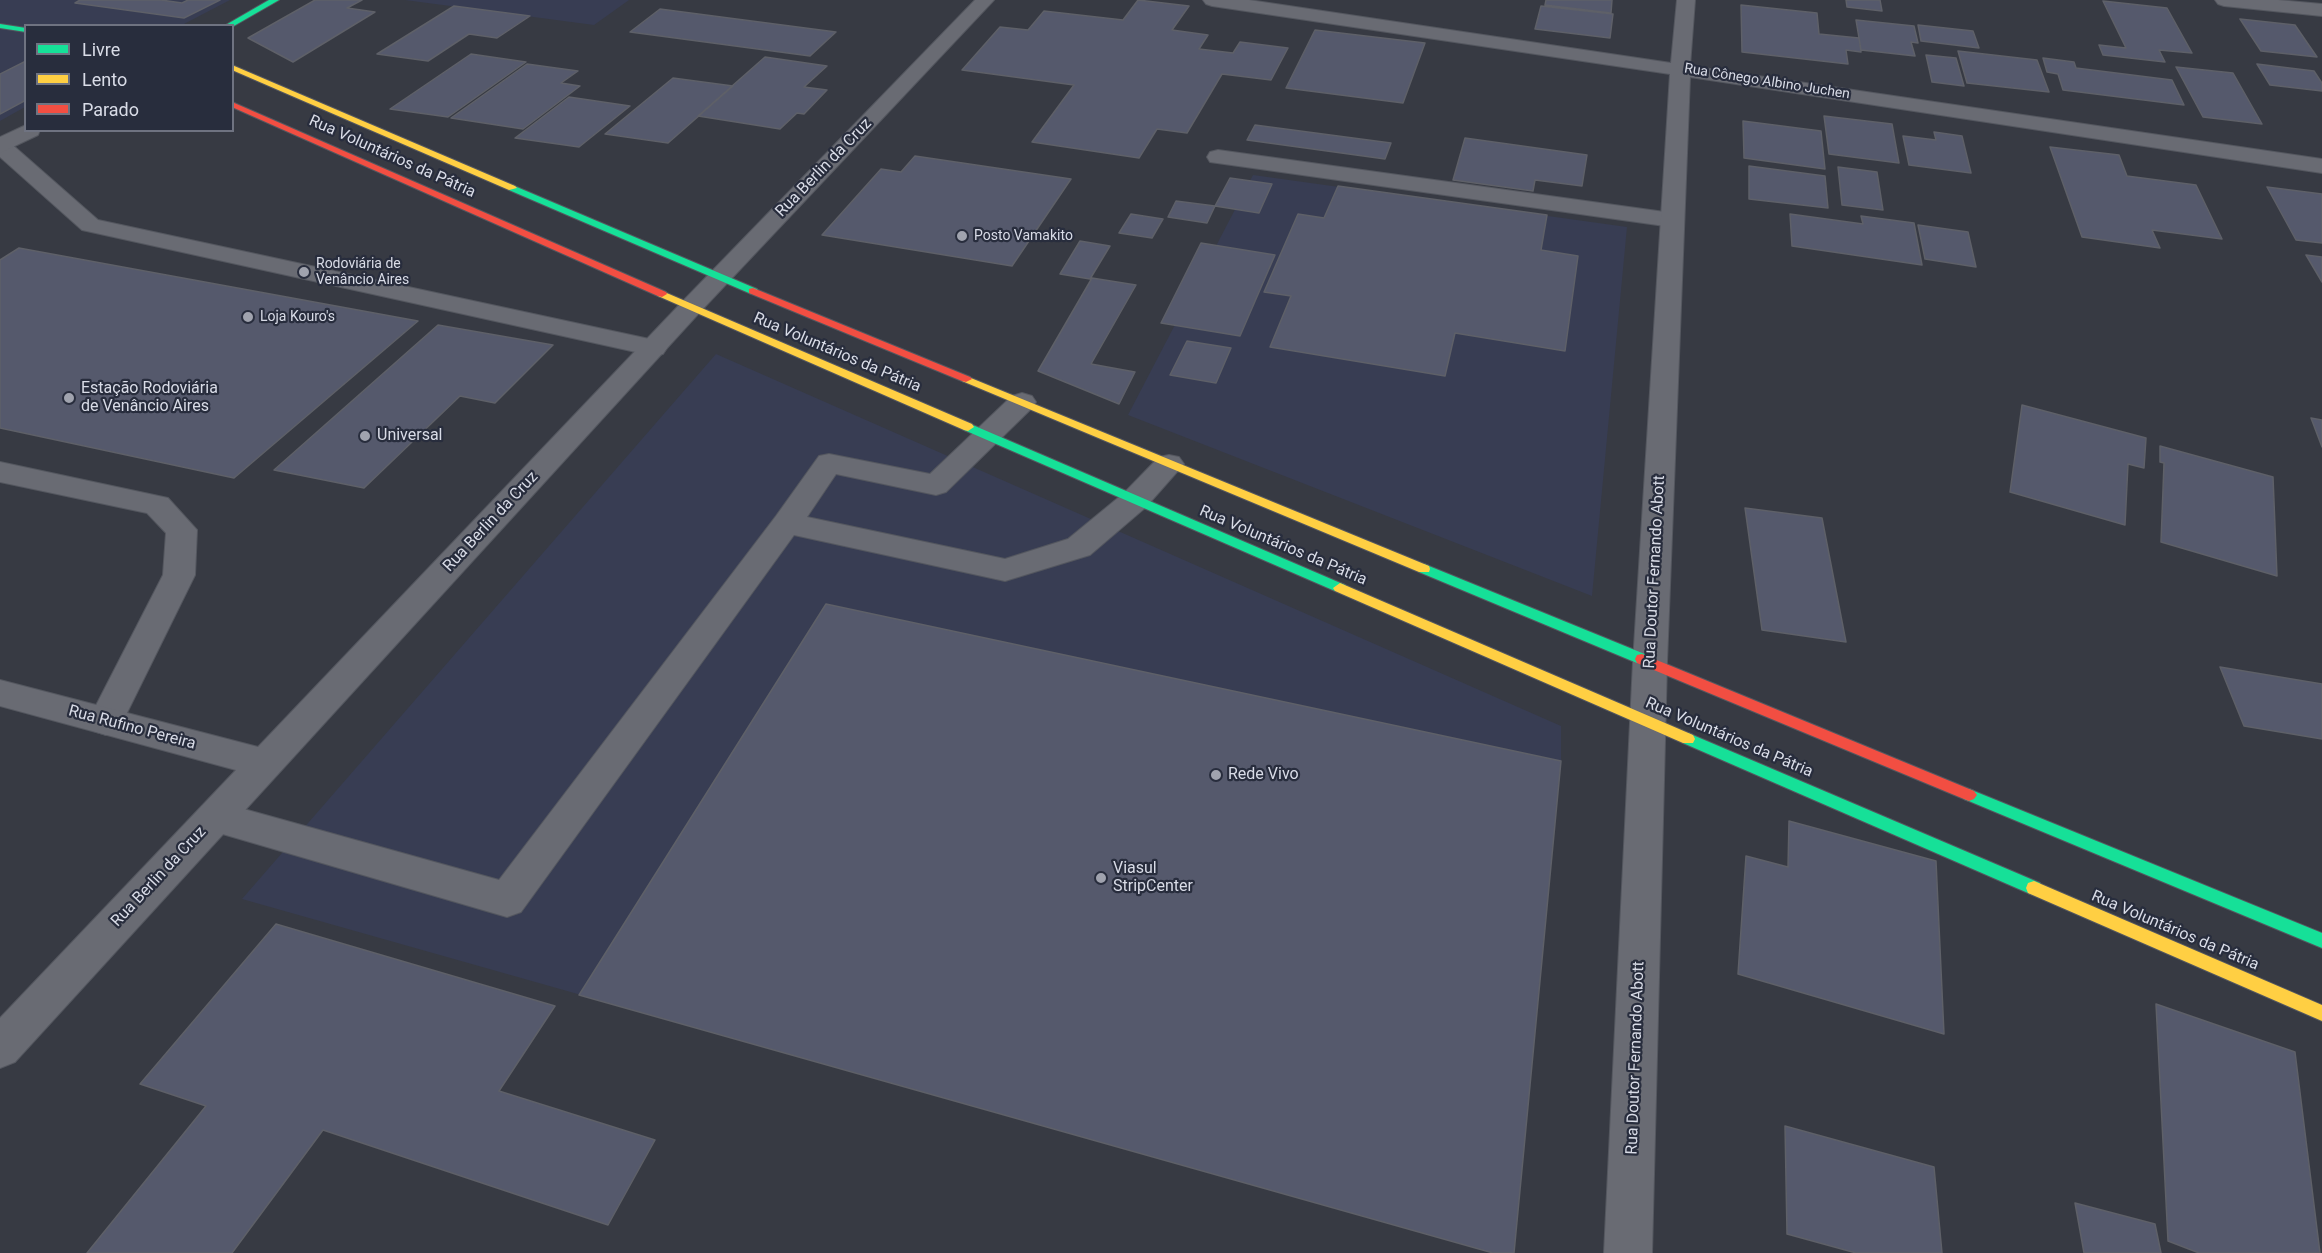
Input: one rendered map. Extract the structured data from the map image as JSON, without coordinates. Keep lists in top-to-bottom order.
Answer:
{
  "streets": {
    "main road": ["Rua Voluntários da Pátria"],
    "street": [
      "Rua Cônego Albino Juchen",
      "Rua Berlin da Cruz",
      "Rua Doutor Fernando Abott",
      "Rua Rufino Pereira"
    ]
  },
  "crossings": [
    ["Rua Cônego Albino Juchen", "Rua Doutor Fernando Abott"],
    ["Rua Voluntários da Pátria", "Rua Berlin da Cruz"],
    ["Rua Voluntários da Pátria", "Rua Doutor Fernando Abott"],
    ["Rua Berlin da Cruz", "Rua Rufino Pereira"]
  ],
  "places": [
    "Posto Vamakito",
    "Rodoviária de Venâncio Aires",
    "Loja Kouro's",
    "Estação Rodoviária de Venâncio Aires",
    "Universal",
    "Rede Vivo",
    "Viasul StripCenter"
  ],
  "legend": ["Livre", "Lento", "Parado"]
}
